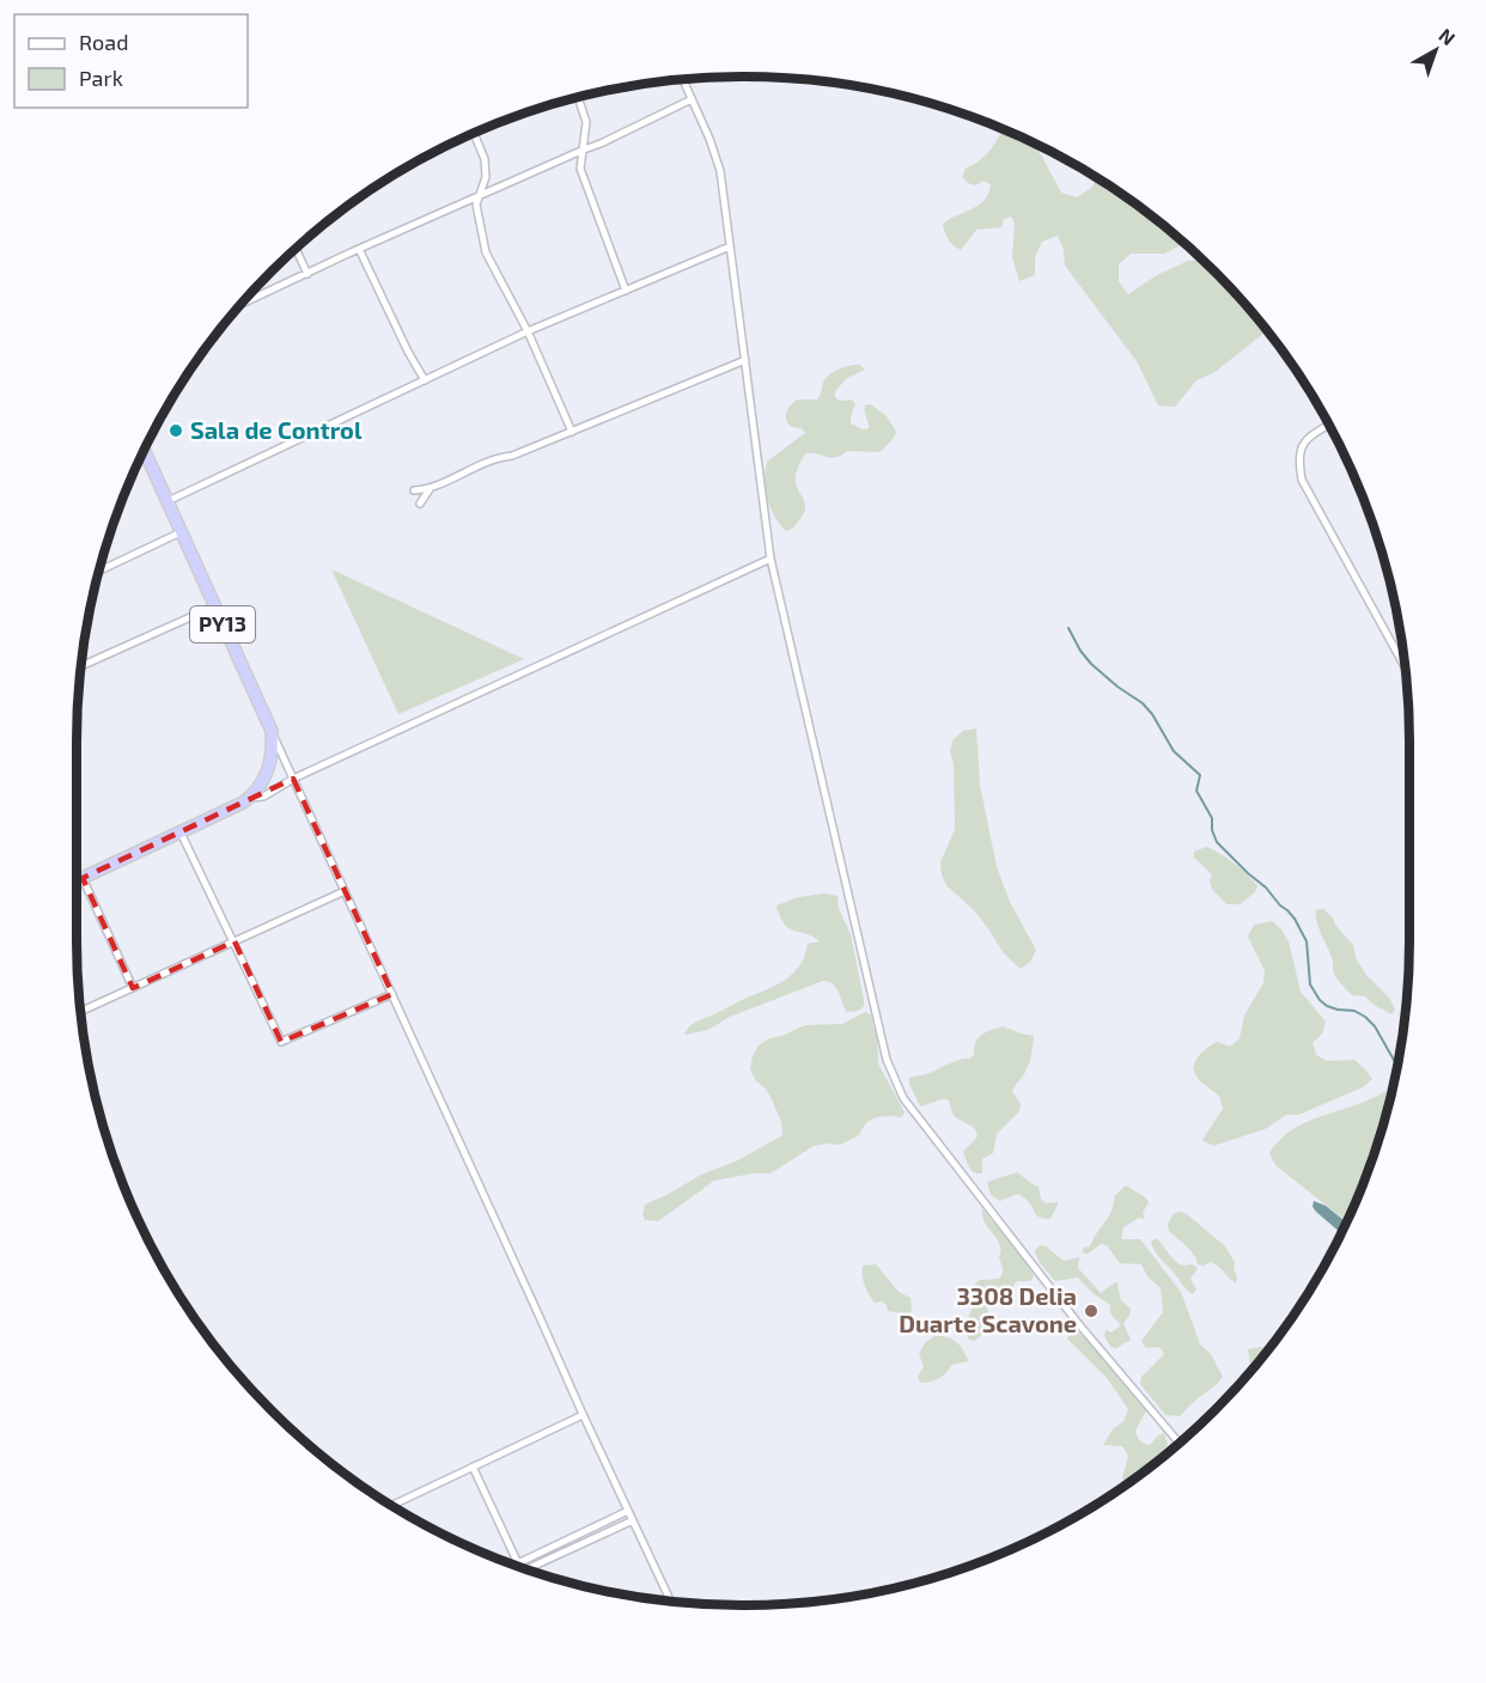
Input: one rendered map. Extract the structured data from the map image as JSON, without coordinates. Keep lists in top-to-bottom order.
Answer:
{
  "streets": {
    "highway": ["PY13"]
  },
  "places": ["Sala de Control", "3308 Delia Duarte Scavone"],
  "legend": ["Road", "Park"],
  "north": "top right"
}
